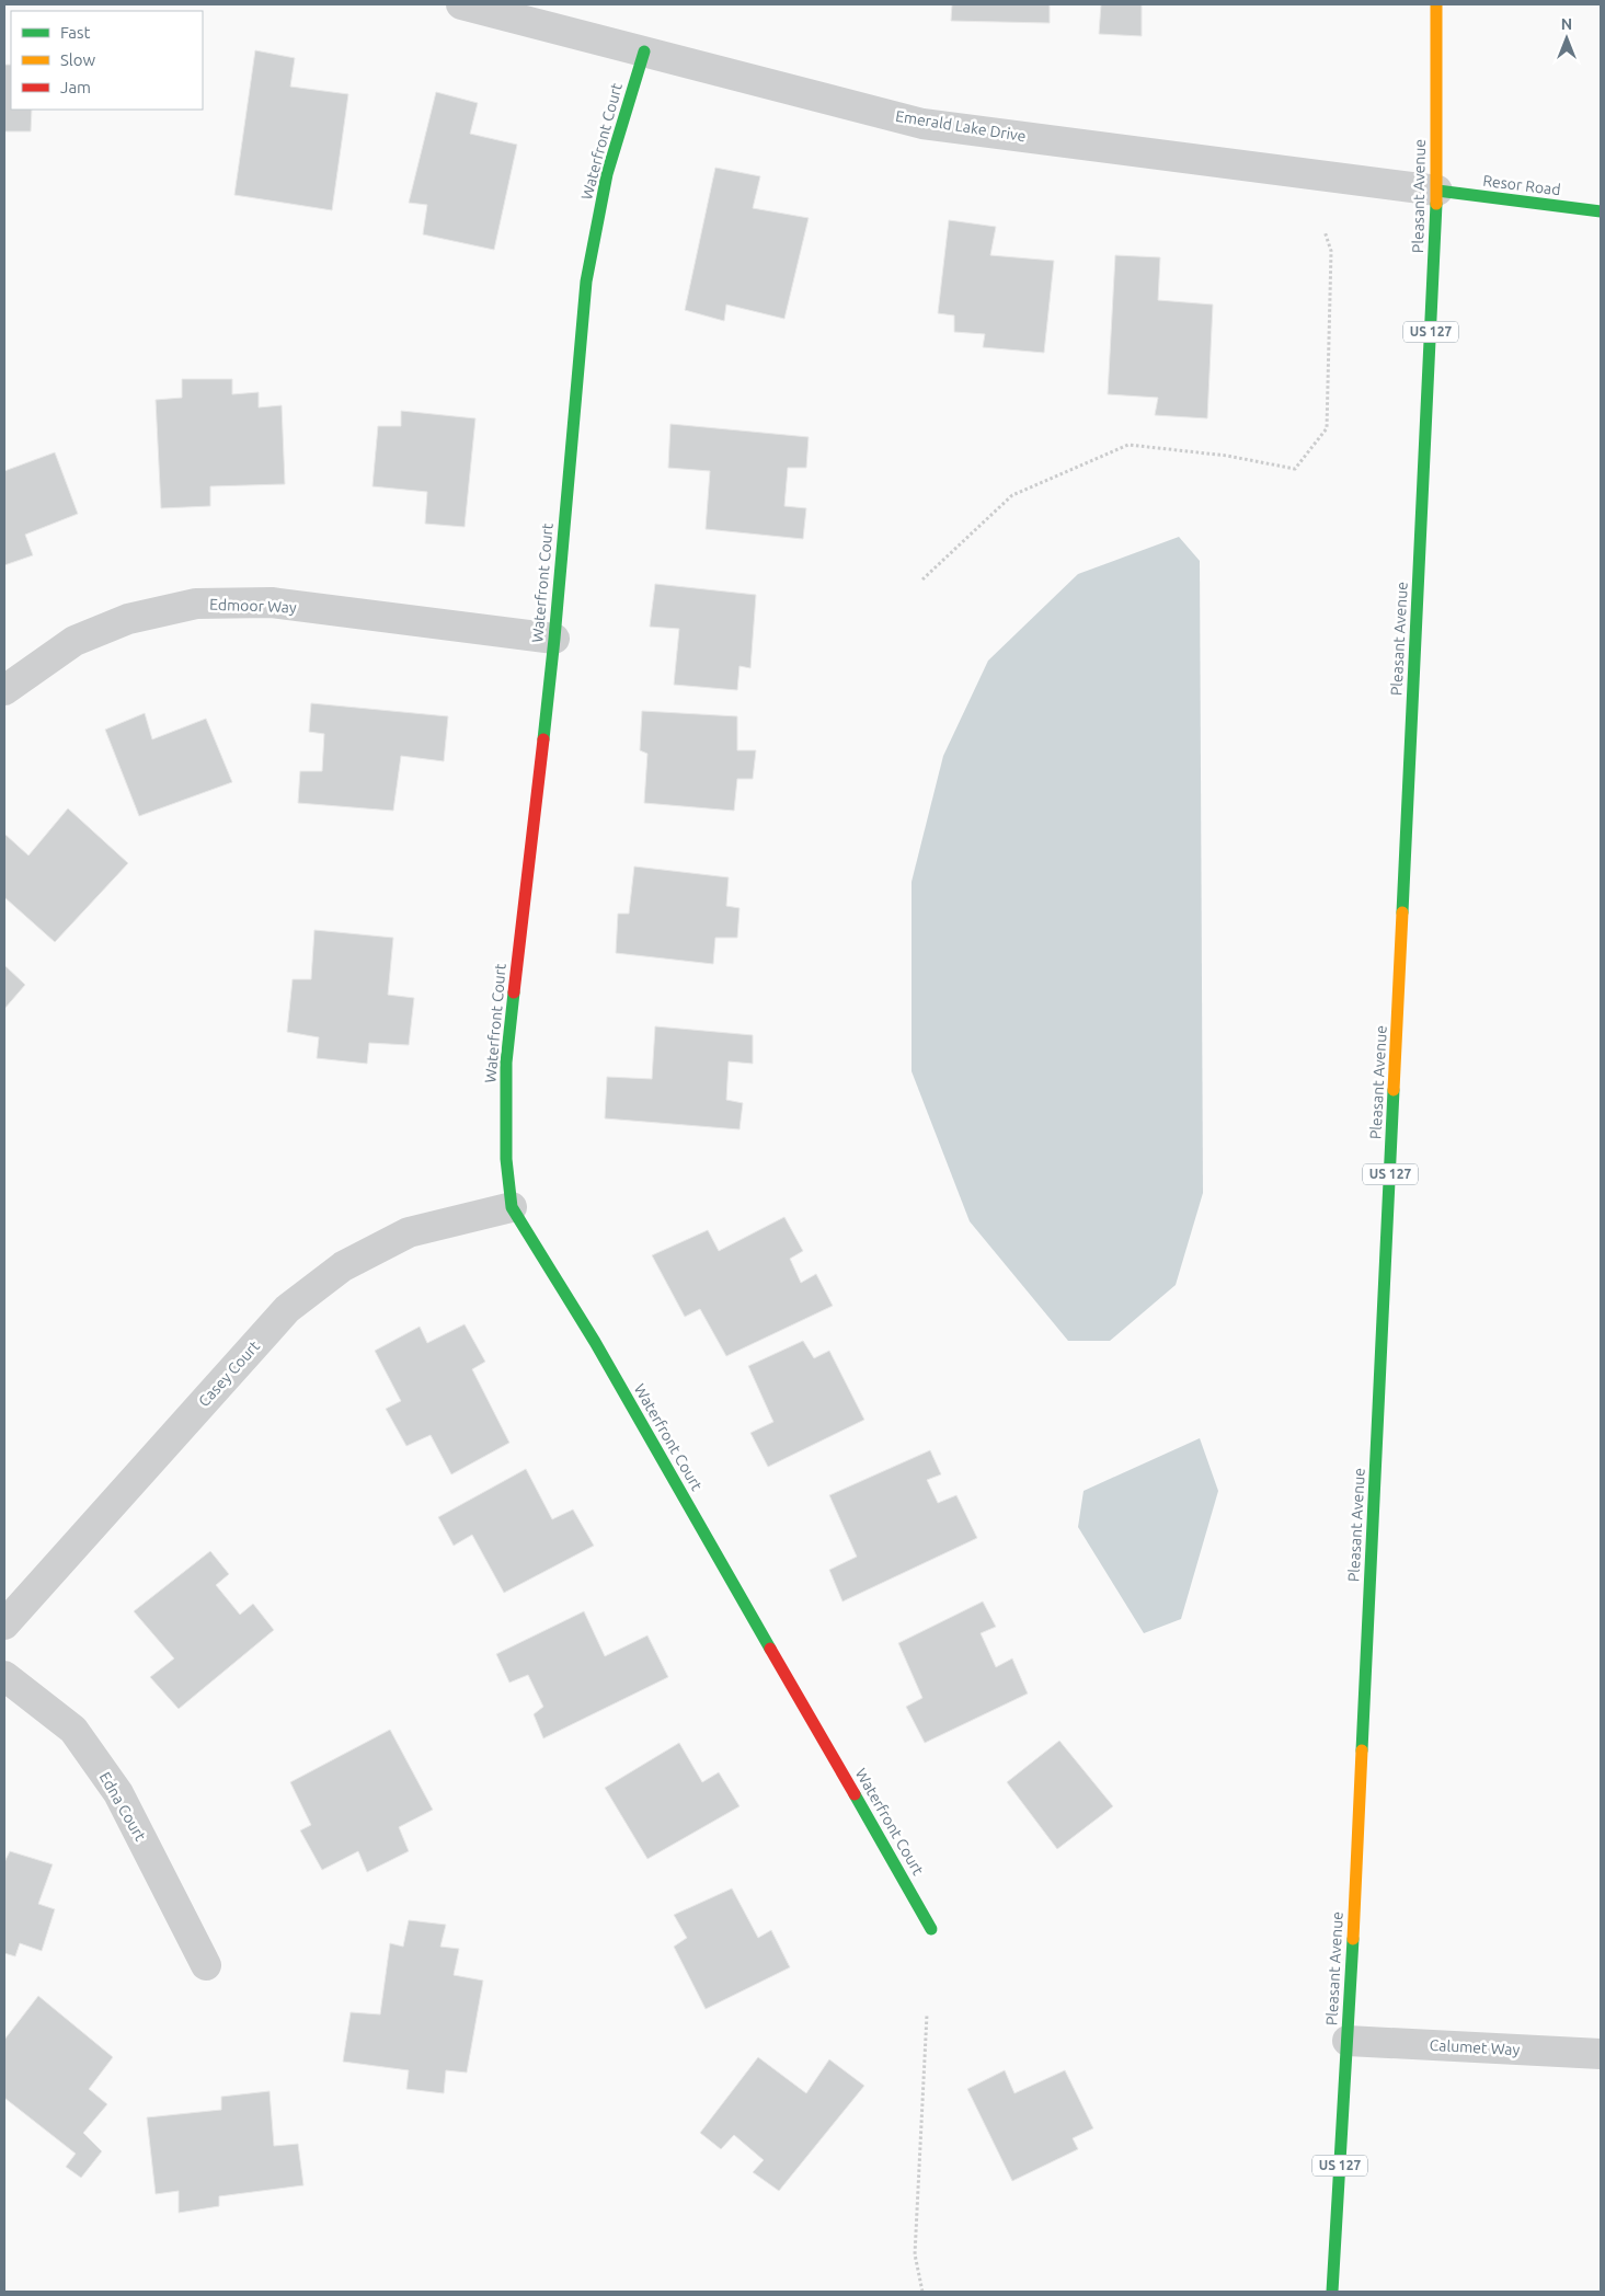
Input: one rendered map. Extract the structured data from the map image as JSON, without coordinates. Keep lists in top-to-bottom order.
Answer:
{
  "streets": {
    "main road": [
      "Waterfront Court",
      "Resor Road",
      "Pleasant Avenue",
      "US 127"
    ],
    "street": [
      "Emerald Lake Drive",
      "Edmoor Way",
      "Casey Court",
      "Edna Court",
      "Calumet Way"
    ]
  },
  "crossings": [
    ["Emerald Lake Drive", "Waterfront Court"],
    ["Emerald Lake Drive", "Resor Road"],
    ["Emerald Lake Drive", "Pleasant Avenue"],
    ["Waterfront Court", "Edmoor Way"],
    ["Waterfront Court", "Casey Court"],
    ["Resor Road", "Pleasant Avenue"],
    ["Pleasant Avenue", "Calumet Way"]
  ],
  "legend": ["Fast", "Slow", "Jam"],
  "north": "top"
}
